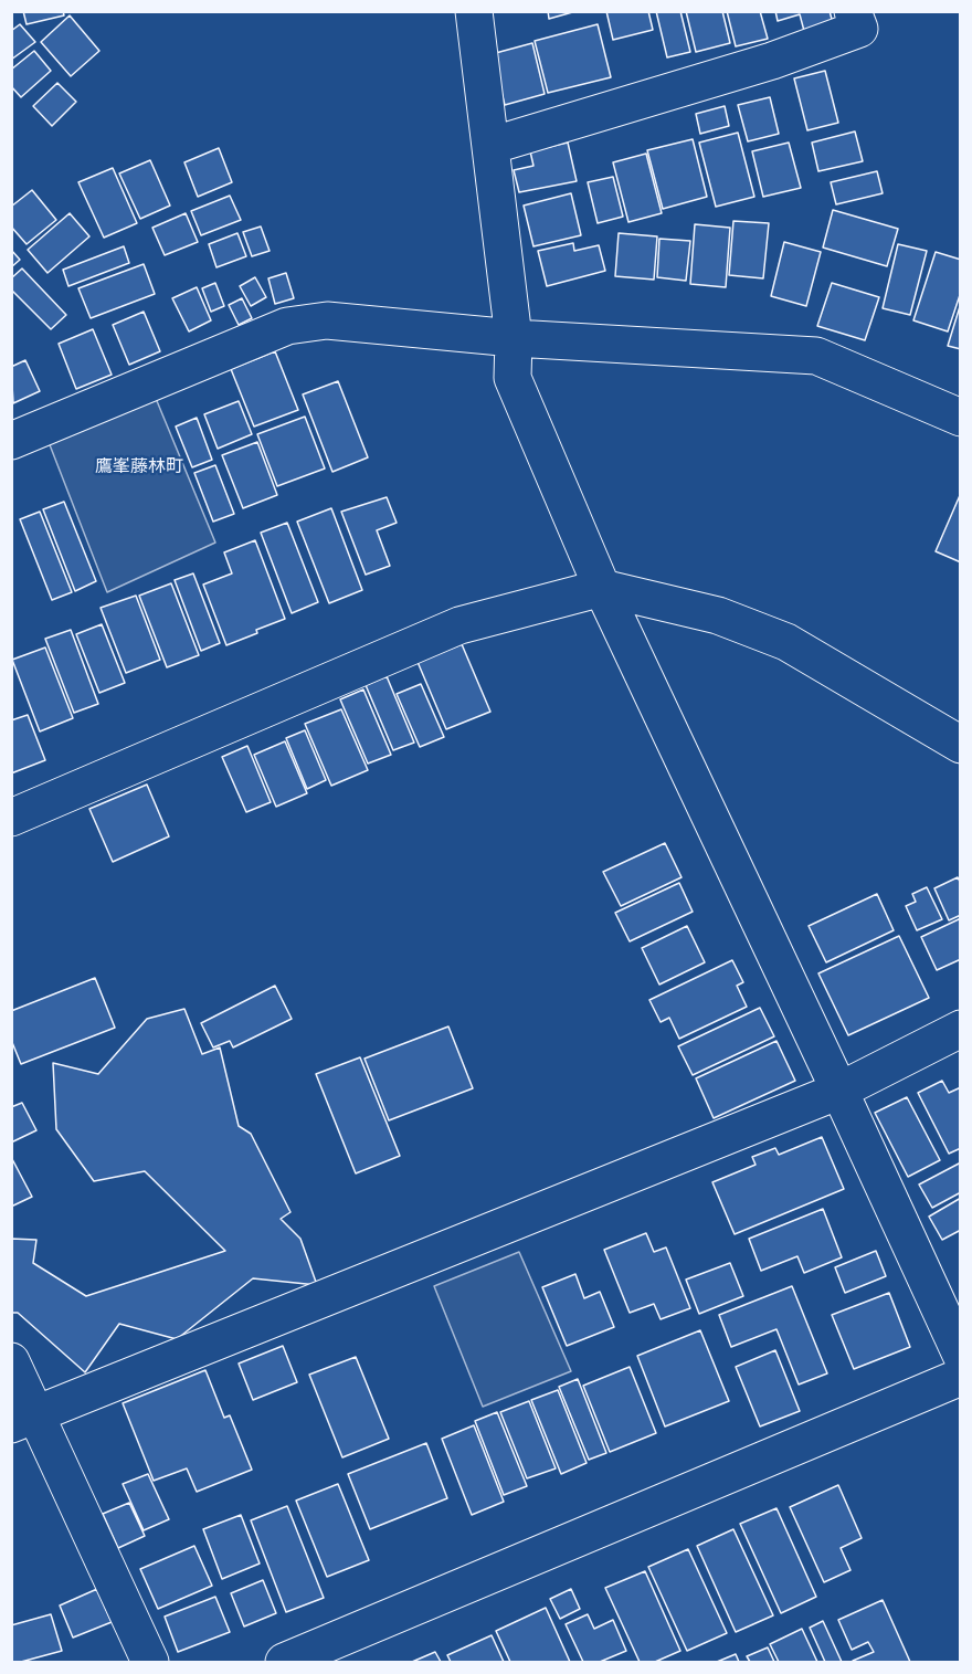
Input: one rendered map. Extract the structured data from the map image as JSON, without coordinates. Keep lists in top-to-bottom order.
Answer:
{
  "districts": ["鷹峯藤林町"]
}
